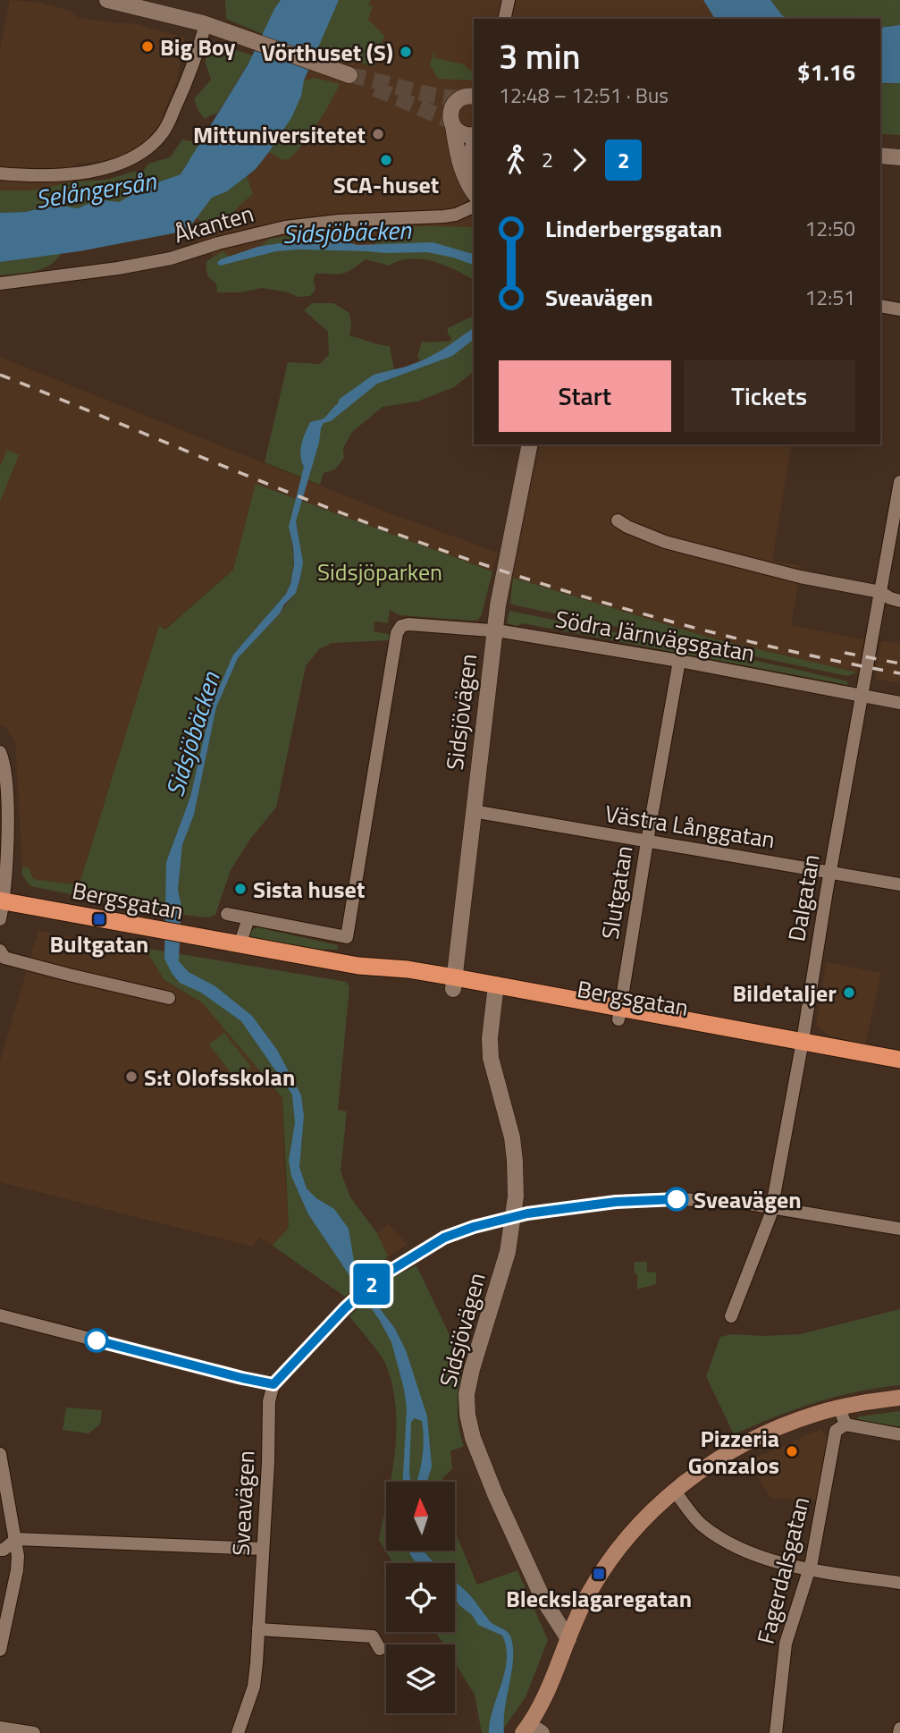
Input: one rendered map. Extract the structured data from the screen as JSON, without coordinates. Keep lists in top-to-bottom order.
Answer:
{
  "streets": {
    "highway": ["Bergsgatan"],
    "street": [
      "Åkanten",
      "Södra Järnvägsgatan",
      "Sidsjövägen",
      "Västra Långgatan",
      "Slutgatan",
      "Dalgatan",
      "Sveavägen",
      "Fagerdalsgatan"
    ]
  },
  "crossings": [
    ["Södra Järnvägsgatan", "Sidsjövägen"],
    ["Södra Järnvägsgatan", "Slutgatan"],
    ["Södra Järnvägsgatan", "Dalgatan"],
    ["Sidsjövägen", "Västra Långgatan"],
    ["Sidsjövägen", "Bergsgatan"],
    ["Västra Långgatan", "Slutgatan"],
    ["Västra Långgatan", "Dalgatan"],
    ["Slutgatan", "Bergsgatan"],
    ["Dalgatan", "Bergsgatan"]
  ],
  "water": ["Selångersån", "Sidsjöbäcken"],
  "parks": ["Sidsjöparken"],
  "places": {
    "other": [
      "Big Boy",
      "Vörthuset (S)",
      "Mittuniversitetet",
      "SCA-huset",
      "Sista huset",
      "Bildetaljer",
      "S:t Olofsskolan",
      "Sveavägen",
      "Pizzeria Gonzalos"
    ],
    "transit": ["Bultgatan", "Bleckslagaregatan"]
  },
  "lines": ["bus line 2"],
  "north": "top",
  "page": {
    "on_map": "2",
    "heading": ["3 min", "12:48 – 12:51 · Bus", "$1.16"],
    "legs": ["2", "2"],
    "list": [
      {
        "name": "Linderbergsgatan",
        "value": "12:50"
      },
      {
        "name": "Sveavägen",
        "value": "12:51"
      }
    ],
    "buttons": ["Start", "Tickets"]
  }
}
